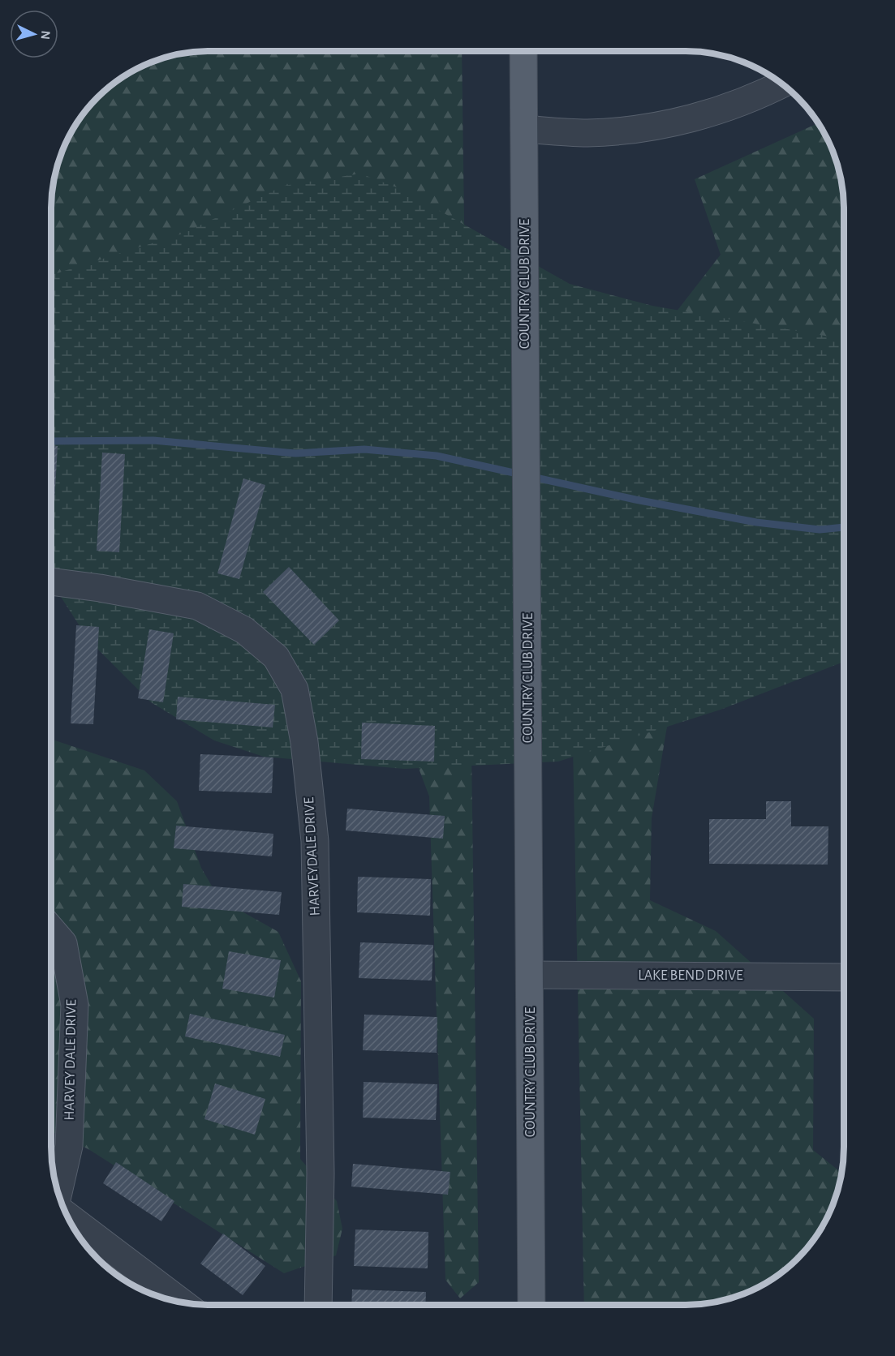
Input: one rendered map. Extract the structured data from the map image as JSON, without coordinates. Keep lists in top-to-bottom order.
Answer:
{
  "streets": {
    "main road": ["COUNTRY CLUB DRIVE"],
    "street": ["HARVEYDALE DRIVE", "LAKE BEND DRIVE", "HARVEY DALE DRIVE"]
  },
  "crossings": [
    ["COUNTRY CLUB DRIVE", "LAKE BEND DRIVE"]
  ],
  "north": "right"
}
